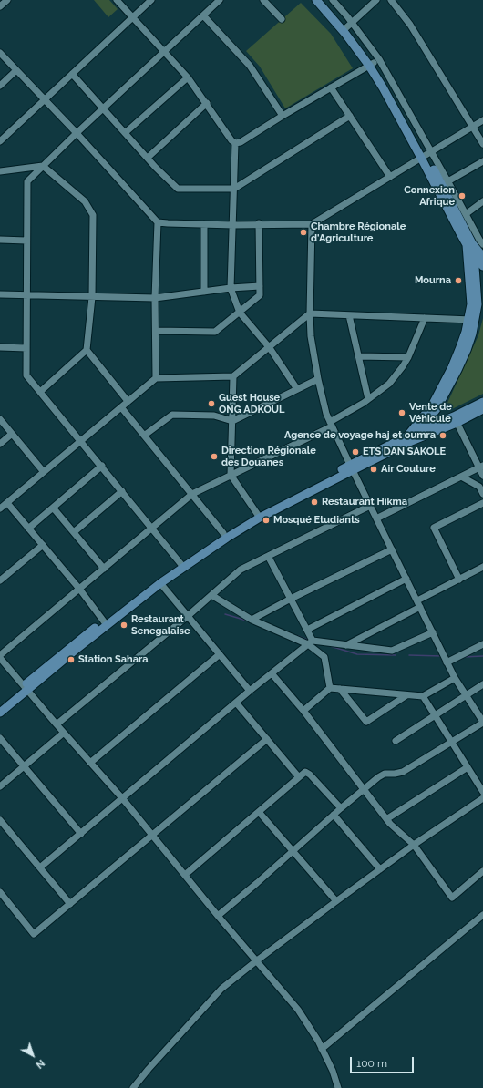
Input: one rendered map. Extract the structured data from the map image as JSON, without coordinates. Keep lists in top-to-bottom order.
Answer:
{
  "places": [
    "Connexion Afrique",
    "Chambre Régionale d'Agriculture",
    "Mourna",
    "Guest House ONG ADKOUL",
    "Vente de Véhicule",
    "Agence de voyage haj et oumra",
    "ETS DAN SAKOLE",
    "Direction Régionale des Douanes",
    "Air Couture",
    "Restaurant Hikma",
    "Mosqué Etudiants",
    "Restaurant Senegalaise",
    "Station Sahara"
  ],
  "scale_bar": "100 m",
  "north": "bottom right"
}
